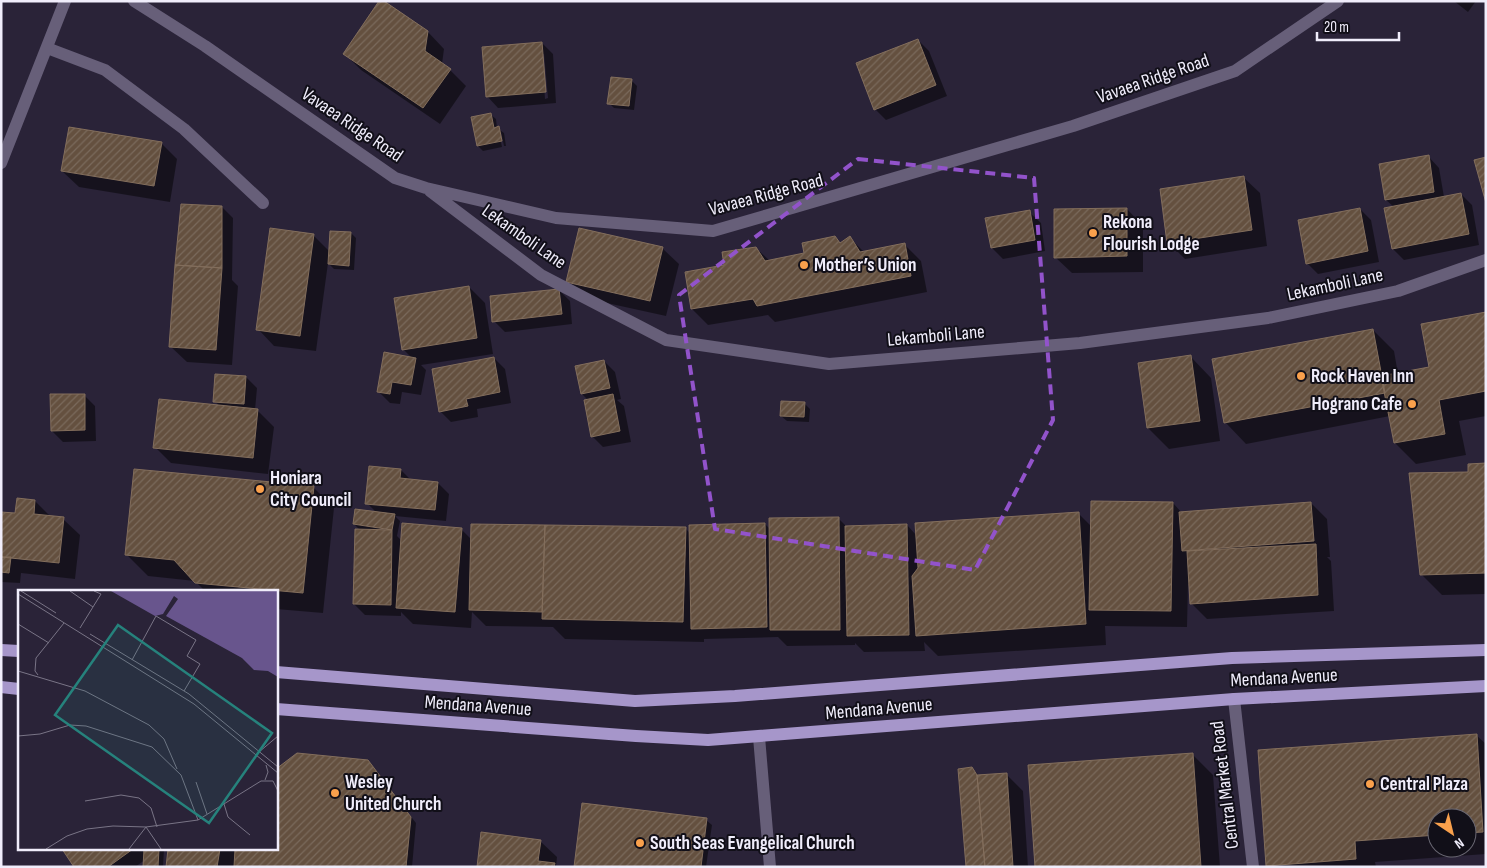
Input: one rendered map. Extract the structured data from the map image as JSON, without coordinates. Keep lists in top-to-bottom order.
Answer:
{
  "streets": {
    "main road": ["Mendana Avenue"],
    "street": ["Vavaea Ridge Road", "Lekamboli Lane", "Central Market Road"]
  },
  "crossings": [
    ["Vavaea Ridge Road", "Lekamboli Lane"],
    ["Mendana Avenue", "Central Market Road"]
  ],
  "places": [
    "Rekona Flourish Lodge",
    "Mother’s Union",
    "Rock Haven Inn",
    "Hograno Cafe",
    "Honiara City Council",
    "Central Plaza",
    "Wesley United Church",
    "South Seas Evangelical Church"
  ],
  "scale_bar": "20 m",
  "north": "bottom right"
}
